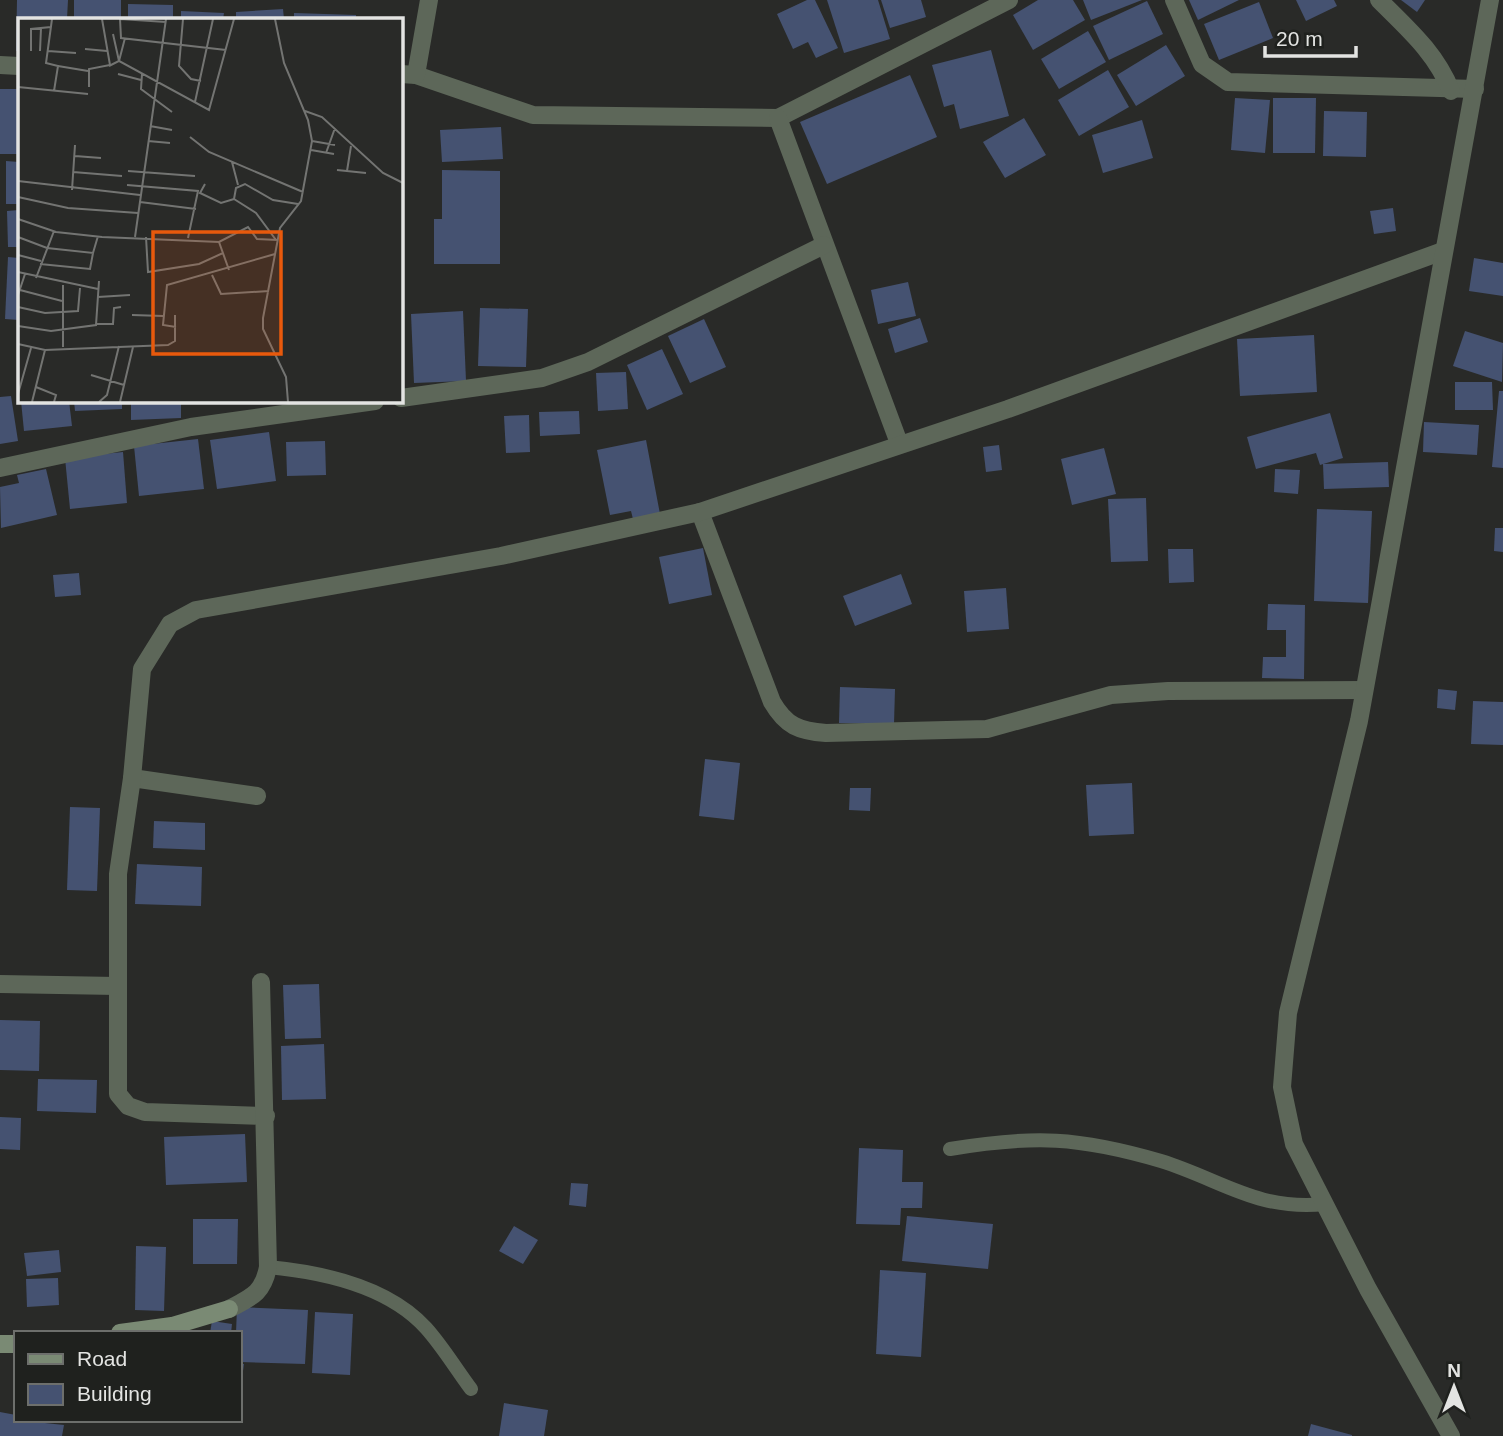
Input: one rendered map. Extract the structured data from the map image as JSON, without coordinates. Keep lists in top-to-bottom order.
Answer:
{
  "legend": ["Road", "Building"],
  "scale_bar": "20 m",
  "north": "top"
}
